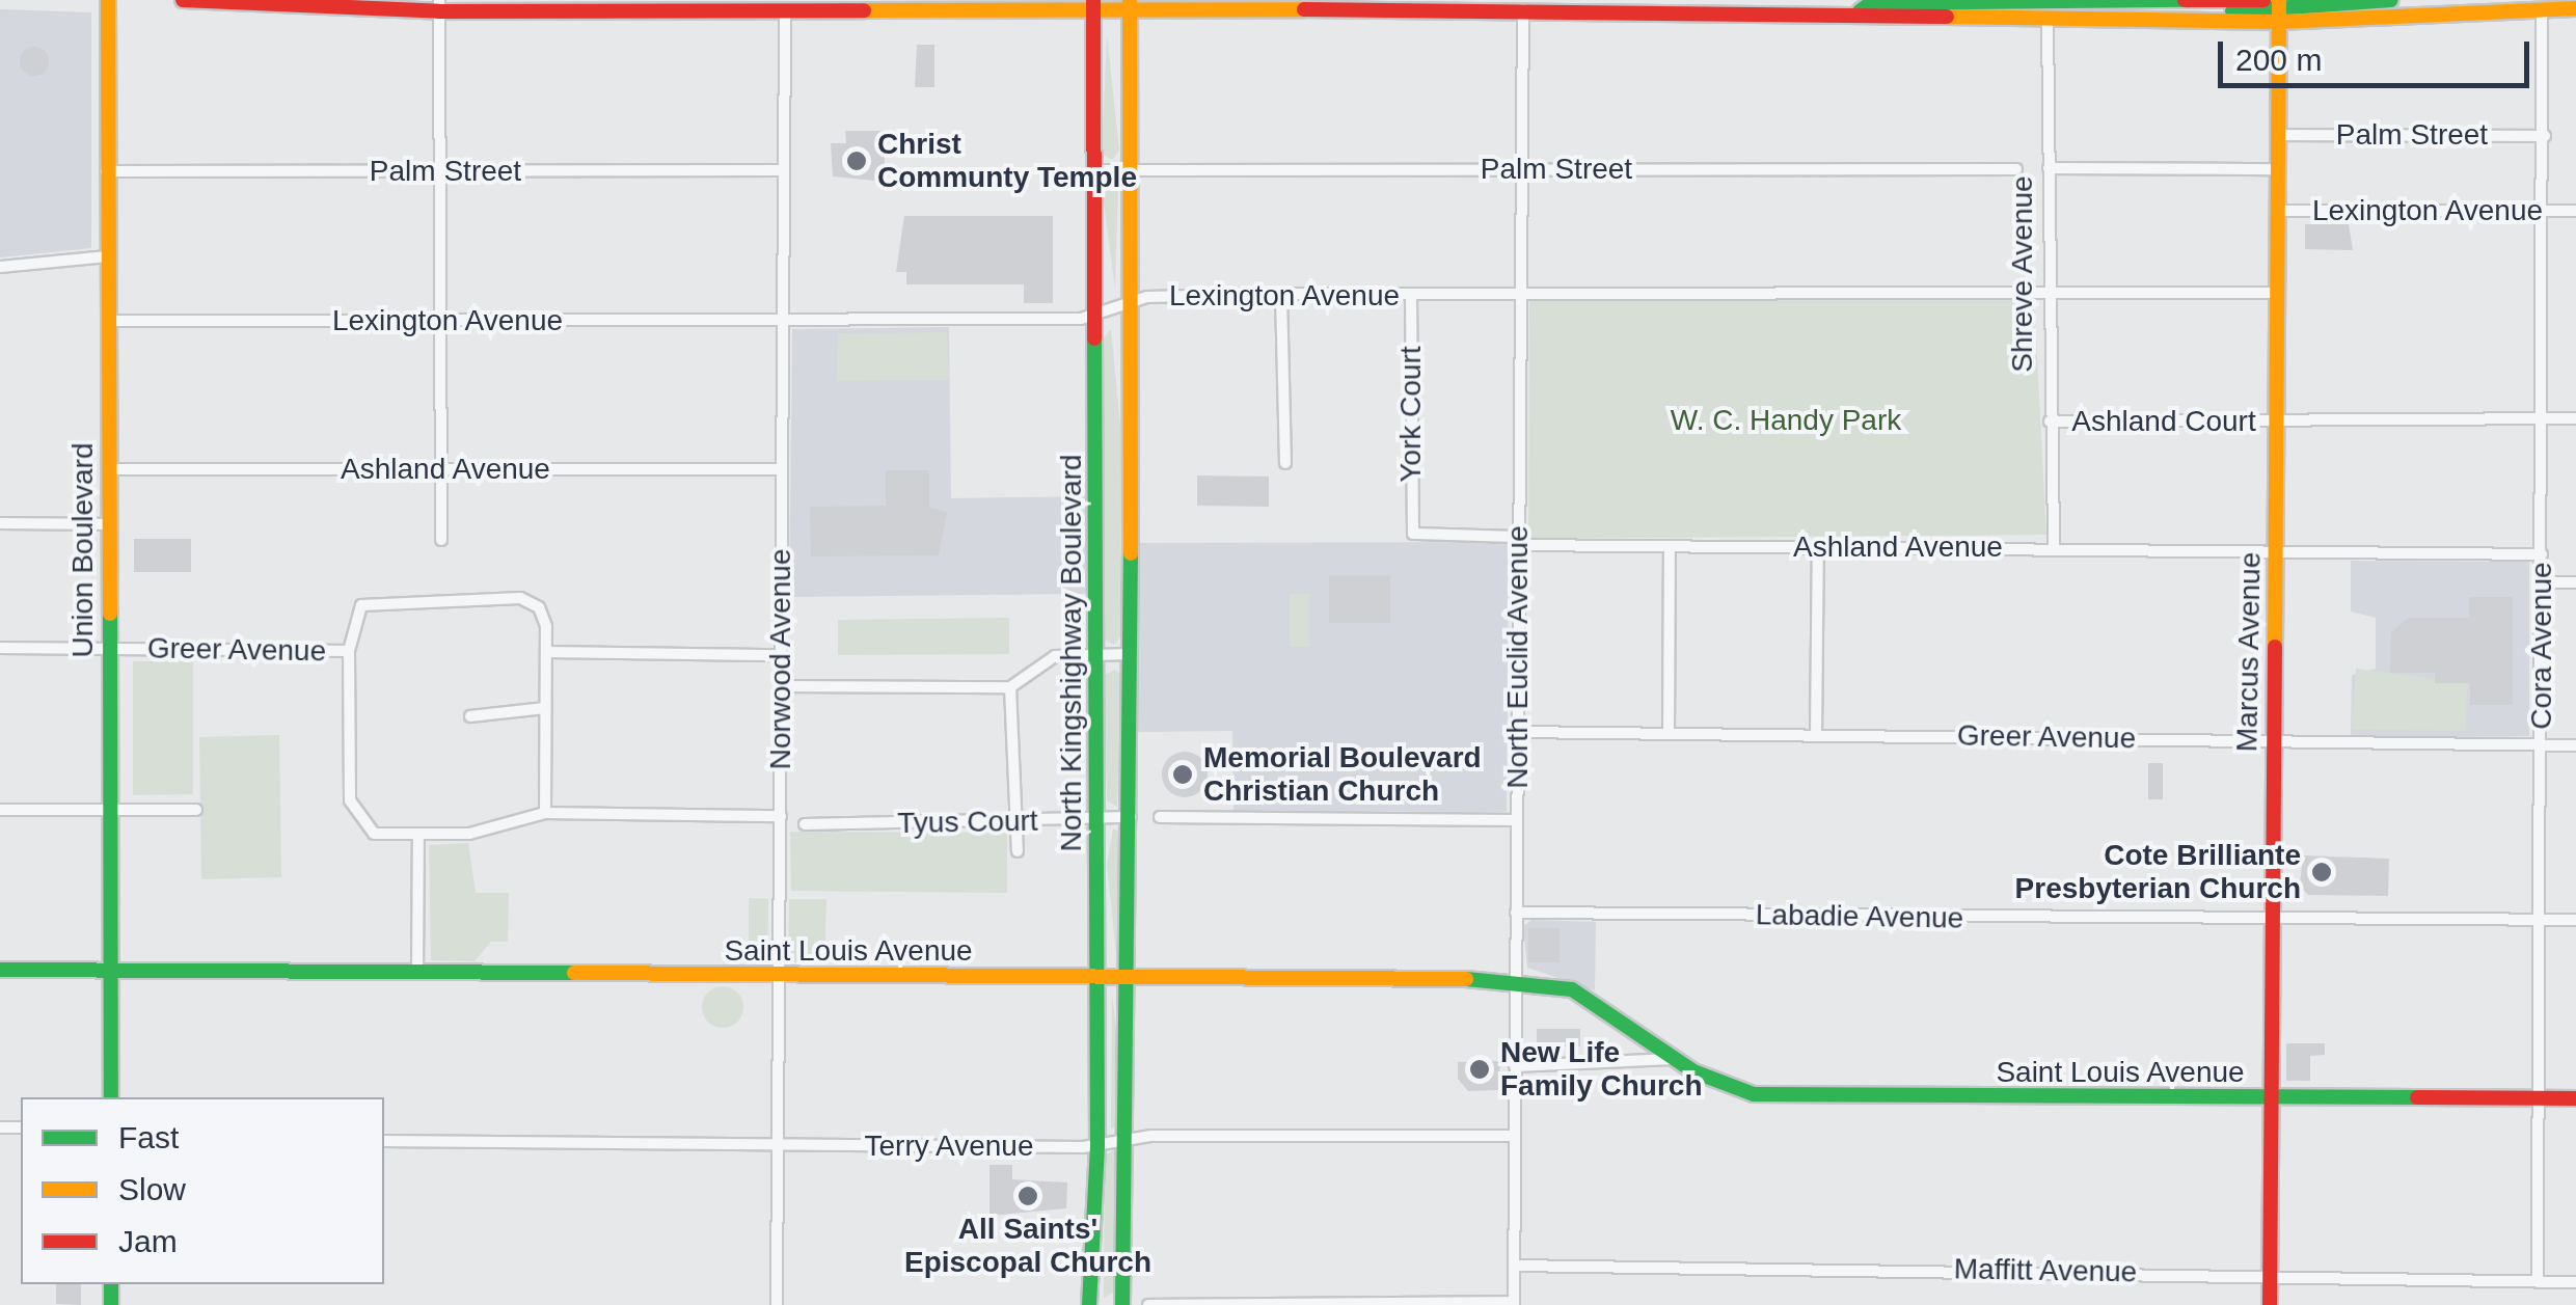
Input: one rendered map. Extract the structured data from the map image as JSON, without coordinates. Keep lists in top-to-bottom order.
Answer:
{
  "streets": {
    "main road": [
      "Union Boulevard",
      "Marcus Avenue",
      "North Kingshighway Boulevard",
      "Saint Louis Avenue"
    ],
    "street": [
      "Palm Street",
      "Lexington Avenue",
      "Shreve Avenue",
      "York Court",
      "Ashland Court",
      "Ashland Avenue",
      "Cora Avenue",
      "Greer Avenue",
      "North Euclid Avenue",
      "Norwood Avenue",
      "Tyus Court",
      "Labadie Avenue",
      "Terry Avenue",
      "Maffitt Avenue"
    ]
  },
  "crossings": [
    ["Palm Street", "Union Boulevard"],
    ["Palm Street", "Cora Avenue"],
    ["Palm Street", "Marcus Avenue"],
    ["Palm Street", "North Kingshighway Boulevard"],
    ["Palm Street", "North Euclid Avenue"],
    ["Palm Street", "Norwood Avenue"],
    ["Lexington Avenue", "Shreve Avenue"],
    ["Lexington Avenue", "York Court"],
    ["Lexington Avenue", "Union Boulevard"],
    ["Lexington Avenue", "Cora Avenue"],
    ["Lexington Avenue", "Marcus Avenue"],
    ["Lexington Avenue", "North Kingshighway Boulevard"],
    ["Lexington Avenue", "North Euclid Avenue"],
    ["Lexington Avenue", "Norwood Avenue"],
    ["Shreve Avenue", "Ashland Court"],
    ["Shreve Avenue", "Ashland Avenue"],
    ["York Court", "Ashland Avenue"],
    ["Ashland Court", "Marcus Avenue"],
    ["Ashland Avenue", "Union Boulevard"],
    ["Ashland Avenue", "Cora Avenue"],
    ["Ashland Avenue", "Marcus Avenue"],
    ["Ashland Avenue", "North Euclid Avenue"],
    ["Ashland Avenue", "Norwood Avenue"],
    ["Union Boulevard", "Greer Avenue"],
    ["Union Boulevard", "Saint Louis Avenue"],
    ["Cora Avenue", "Greer Avenue"],
    ["Cora Avenue", "Labadie Avenue"],
    ["Cora Avenue", "Saint Louis Avenue"],
    ["Cora Avenue", "Maffitt Avenue"],
    ["Greer Avenue", "Marcus Avenue"],
    ["Greer Avenue", "North Euclid Avenue"],
    ["Marcus Avenue", "Labadie Avenue"],
    ["Marcus Avenue", "Saint Louis Avenue"],
    ["Marcus Avenue", "Maffitt Avenue"],
    ["North Kingshighway Boulevard", "Tyus Court"],
    ["North Kingshighway Boulevard", "Saint Louis Avenue"],
    ["North Kingshighway Boulevard", "Terry Avenue"],
    ["North Euclid Avenue", "Labadie Avenue"],
    ["North Euclid Avenue", "Saint Louis Avenue"],
    ["North Euclid Avenue", "Terry Avenue"],
    ["North Euclid Avenue", "Maffitt Avenue"],
    ["Norwood Avenue", "Saint Louis Avenue"],
    ["Norwood Avenue", "Terry Avenue"]
  ],
  "parks": ["W. C. Handy Park"],
  "places": [
    "Christ Communty Temple",
    "Memorial Boulevard Christian Church",
    "Cote Brilliante Presbyterian Church",
    "New Life Family Church",
    "All Saints' Episcopal Church"
  ],
  "legend": ["Fast", "Slow", "Jam"],
  "scale_bar": "200 m"
}
